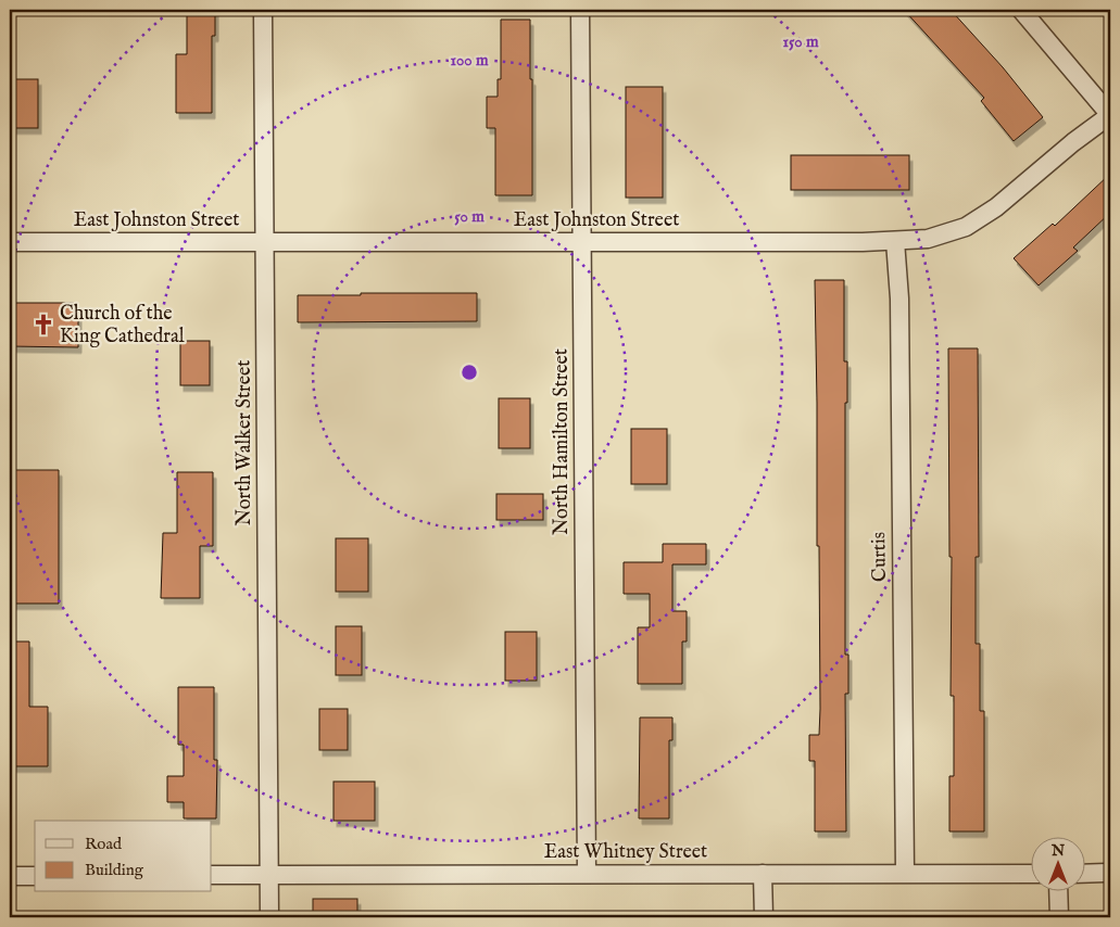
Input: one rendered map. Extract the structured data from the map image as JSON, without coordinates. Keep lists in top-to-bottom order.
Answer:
{
  "streets": {
    "street": [
      "East Johnston Street",
      "North Hamilton Street",
      "North Walker Street",
      "Curtis",
      "East Whitney Street"
    ]
  },
  "crossings": [
    ["East Johnston Street", "North Hamilton Street"],
    ["East Johnston Street", "North Walker Street"],
    ["East Johnston Street", "Curtis"],
    ["North Hamilton Street", "East Whitney Street"],
    ["North Walker Street", "East Whitney Street"],
    ["Curtis", "East Whitney Street"]
  ],
  "places": {
    "church": ["Church of the King Cathedral"]
  },
  "legend": ["Road", "Building"],
  "north": "top",
  "rings": ["150 m", "100 m", "50 m"]
}
